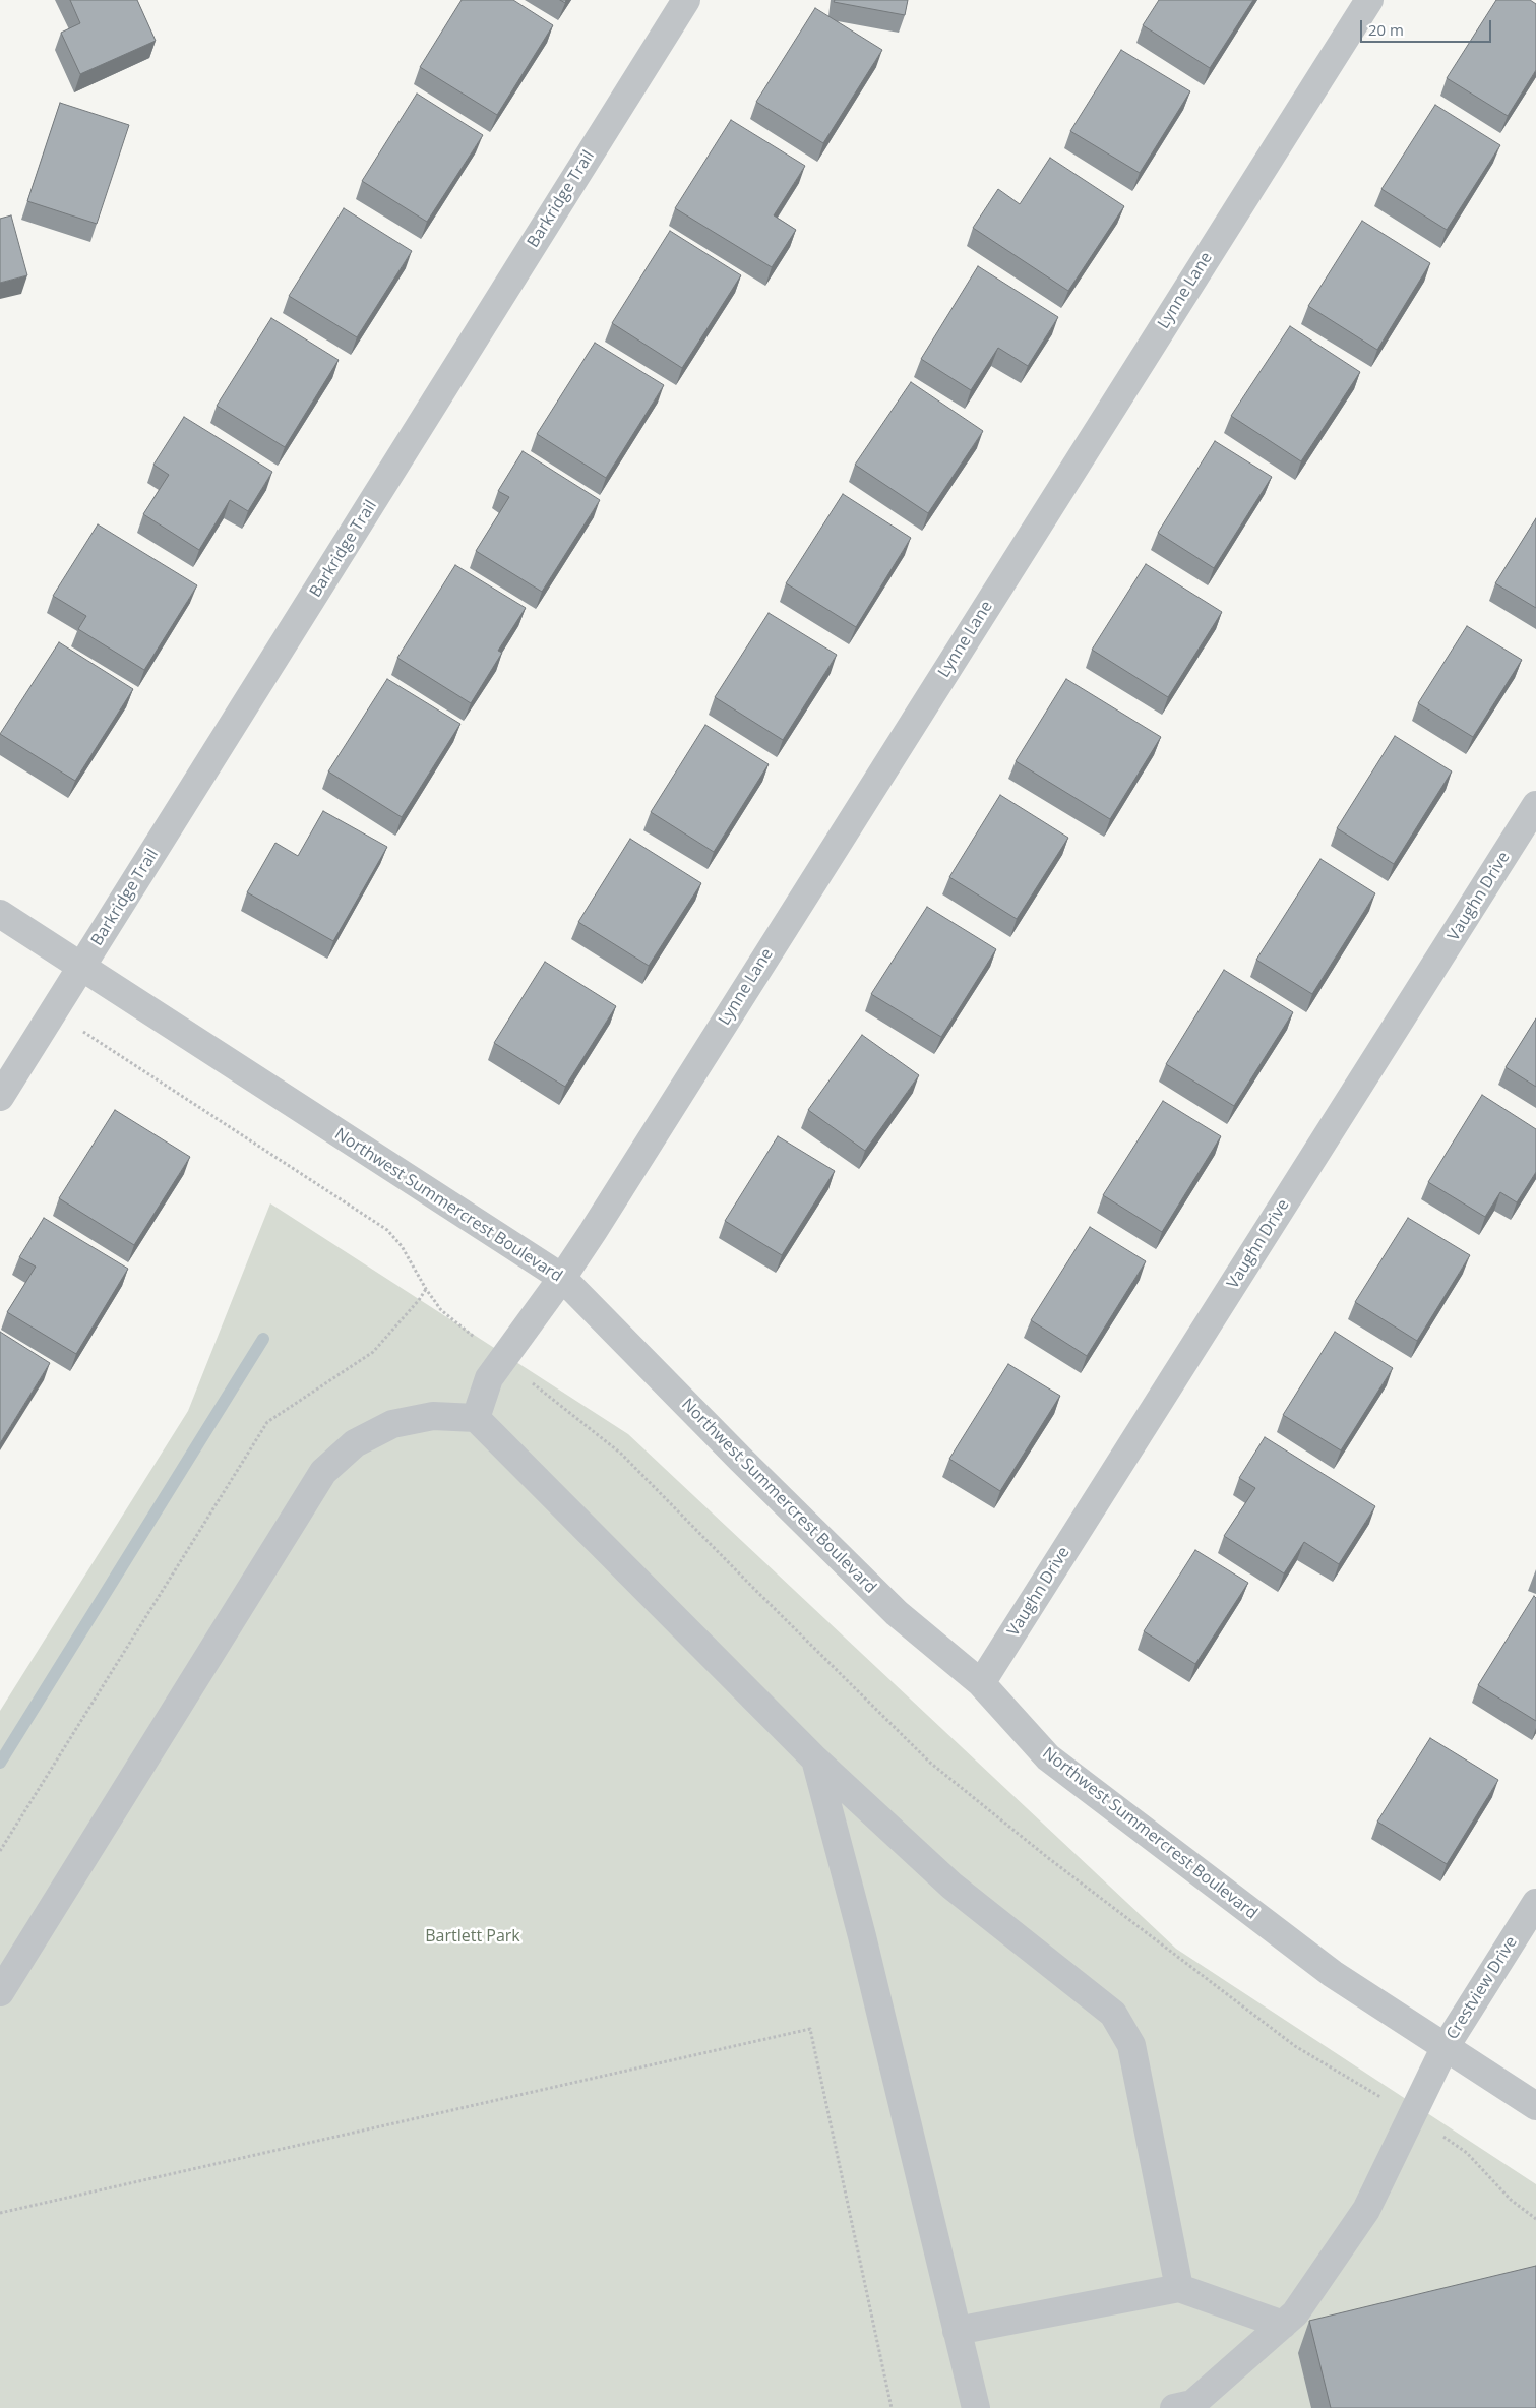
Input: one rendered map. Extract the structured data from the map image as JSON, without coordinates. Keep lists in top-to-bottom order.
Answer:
{
  "streets": {
    "street": [
      "Barkridge Trail",
      "Lynne Lane",
      "Vaughn Drive",
      "Northwest Summercrest Boulevard",
      "Crestview Drive"
    ]
  },
  "crossings": [
    ["Barkridge Trail", "Northwest Summercrest Boulevard"],
    ["Lynne Lane", "Northwest Summercrest Boulevard"],
    ["Vaughn Drive", "Northwest Summercrest Boulevard"],
    ["Northwest Summercrest Boulevard", "Crestview Drive"]
  ],
  "parks": ["Bartlett Park"],
  "scale_bar": "20 m"
}
